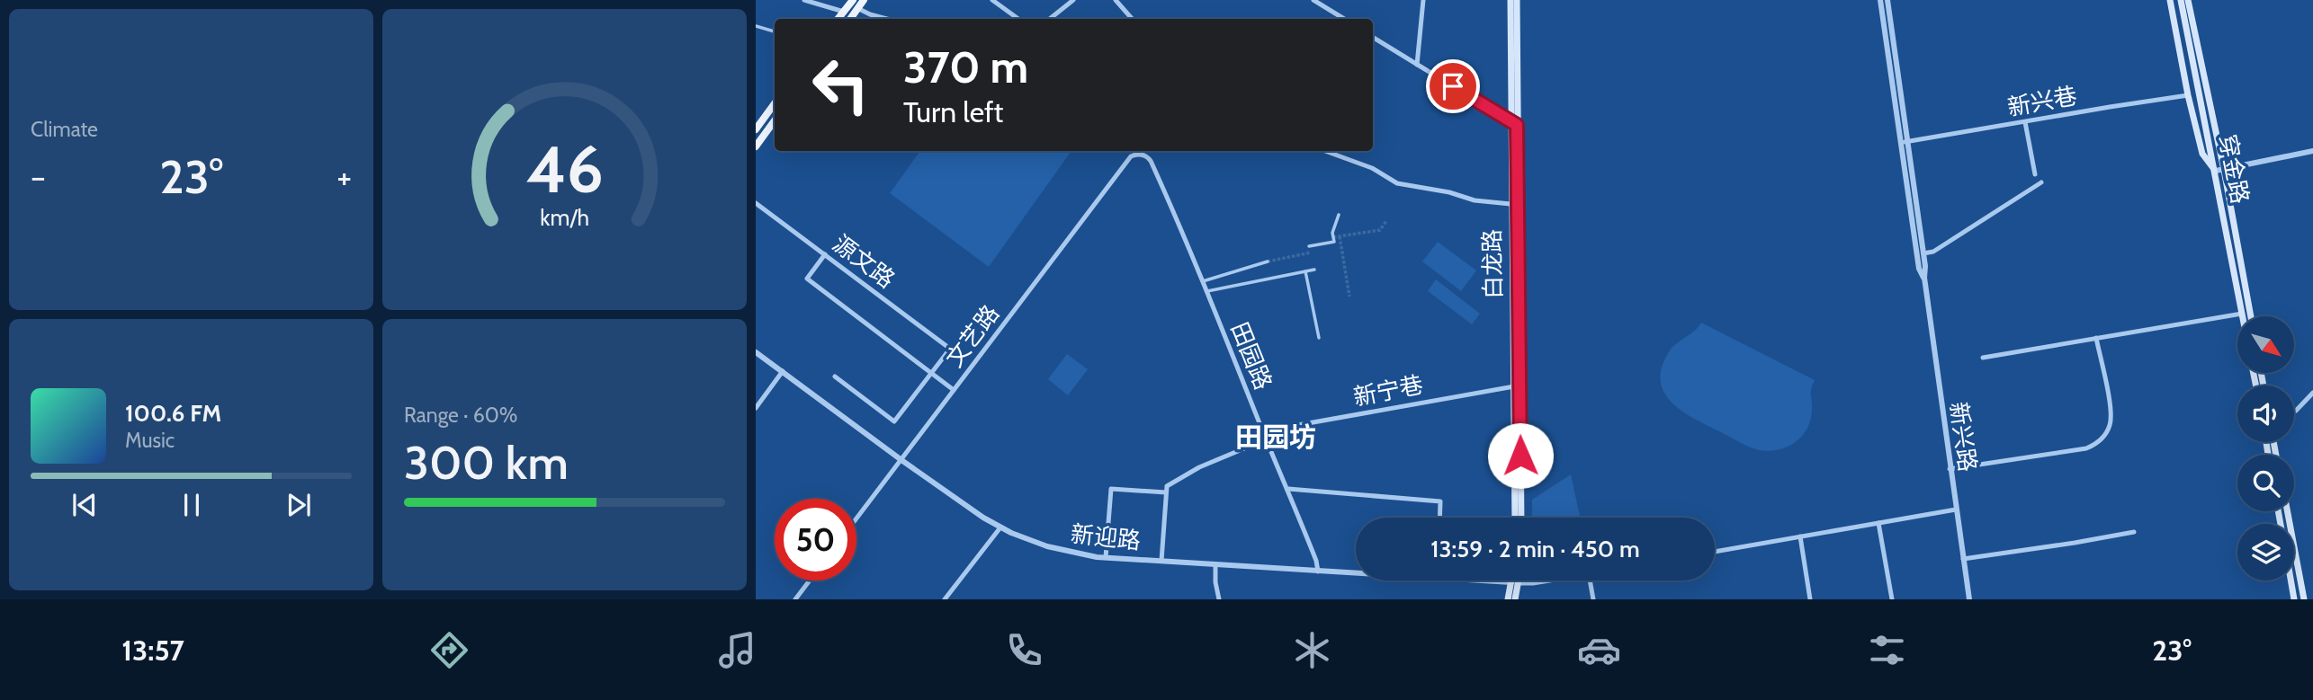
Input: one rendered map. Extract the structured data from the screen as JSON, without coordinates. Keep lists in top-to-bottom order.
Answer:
{
  "streets": {
    "main road": ["穿金路", "白龙路"],
    "street": [
      "新兴巷",
      "源文路",
      "文艺路",
      "田园路",
      "新宁巷",
      "新兴路",
      "新迎路"
    ]
  },
  "crossings": [
    ["新兴巷", "新兴路"],
    ["白龙路", "新宁巷"],
    ["文艺路", "田园路"],
    ["文艺路", "新迎路"],
    ["田园路", "新宁巷"],
    ["田园路", "新迎路"]
  ],
  "districts": ["田园坊"],
  "north": "bottom right",
  "page": {
    "tile": [
      "Climate",
      ["Range · 60%", "300 km"]
    ],
    "turn": ["370 m", "Turn left"],
    "heat": ["−", "23°", "+"],
    "song": ["100.6 FM", "Music"],
    "limit": "50",
    "trip": "13:59 · 2 min · 450 m",
    "tabs": ["13:57", "23°"],
    "gauge": ["46", "km/h"]
  }
}
